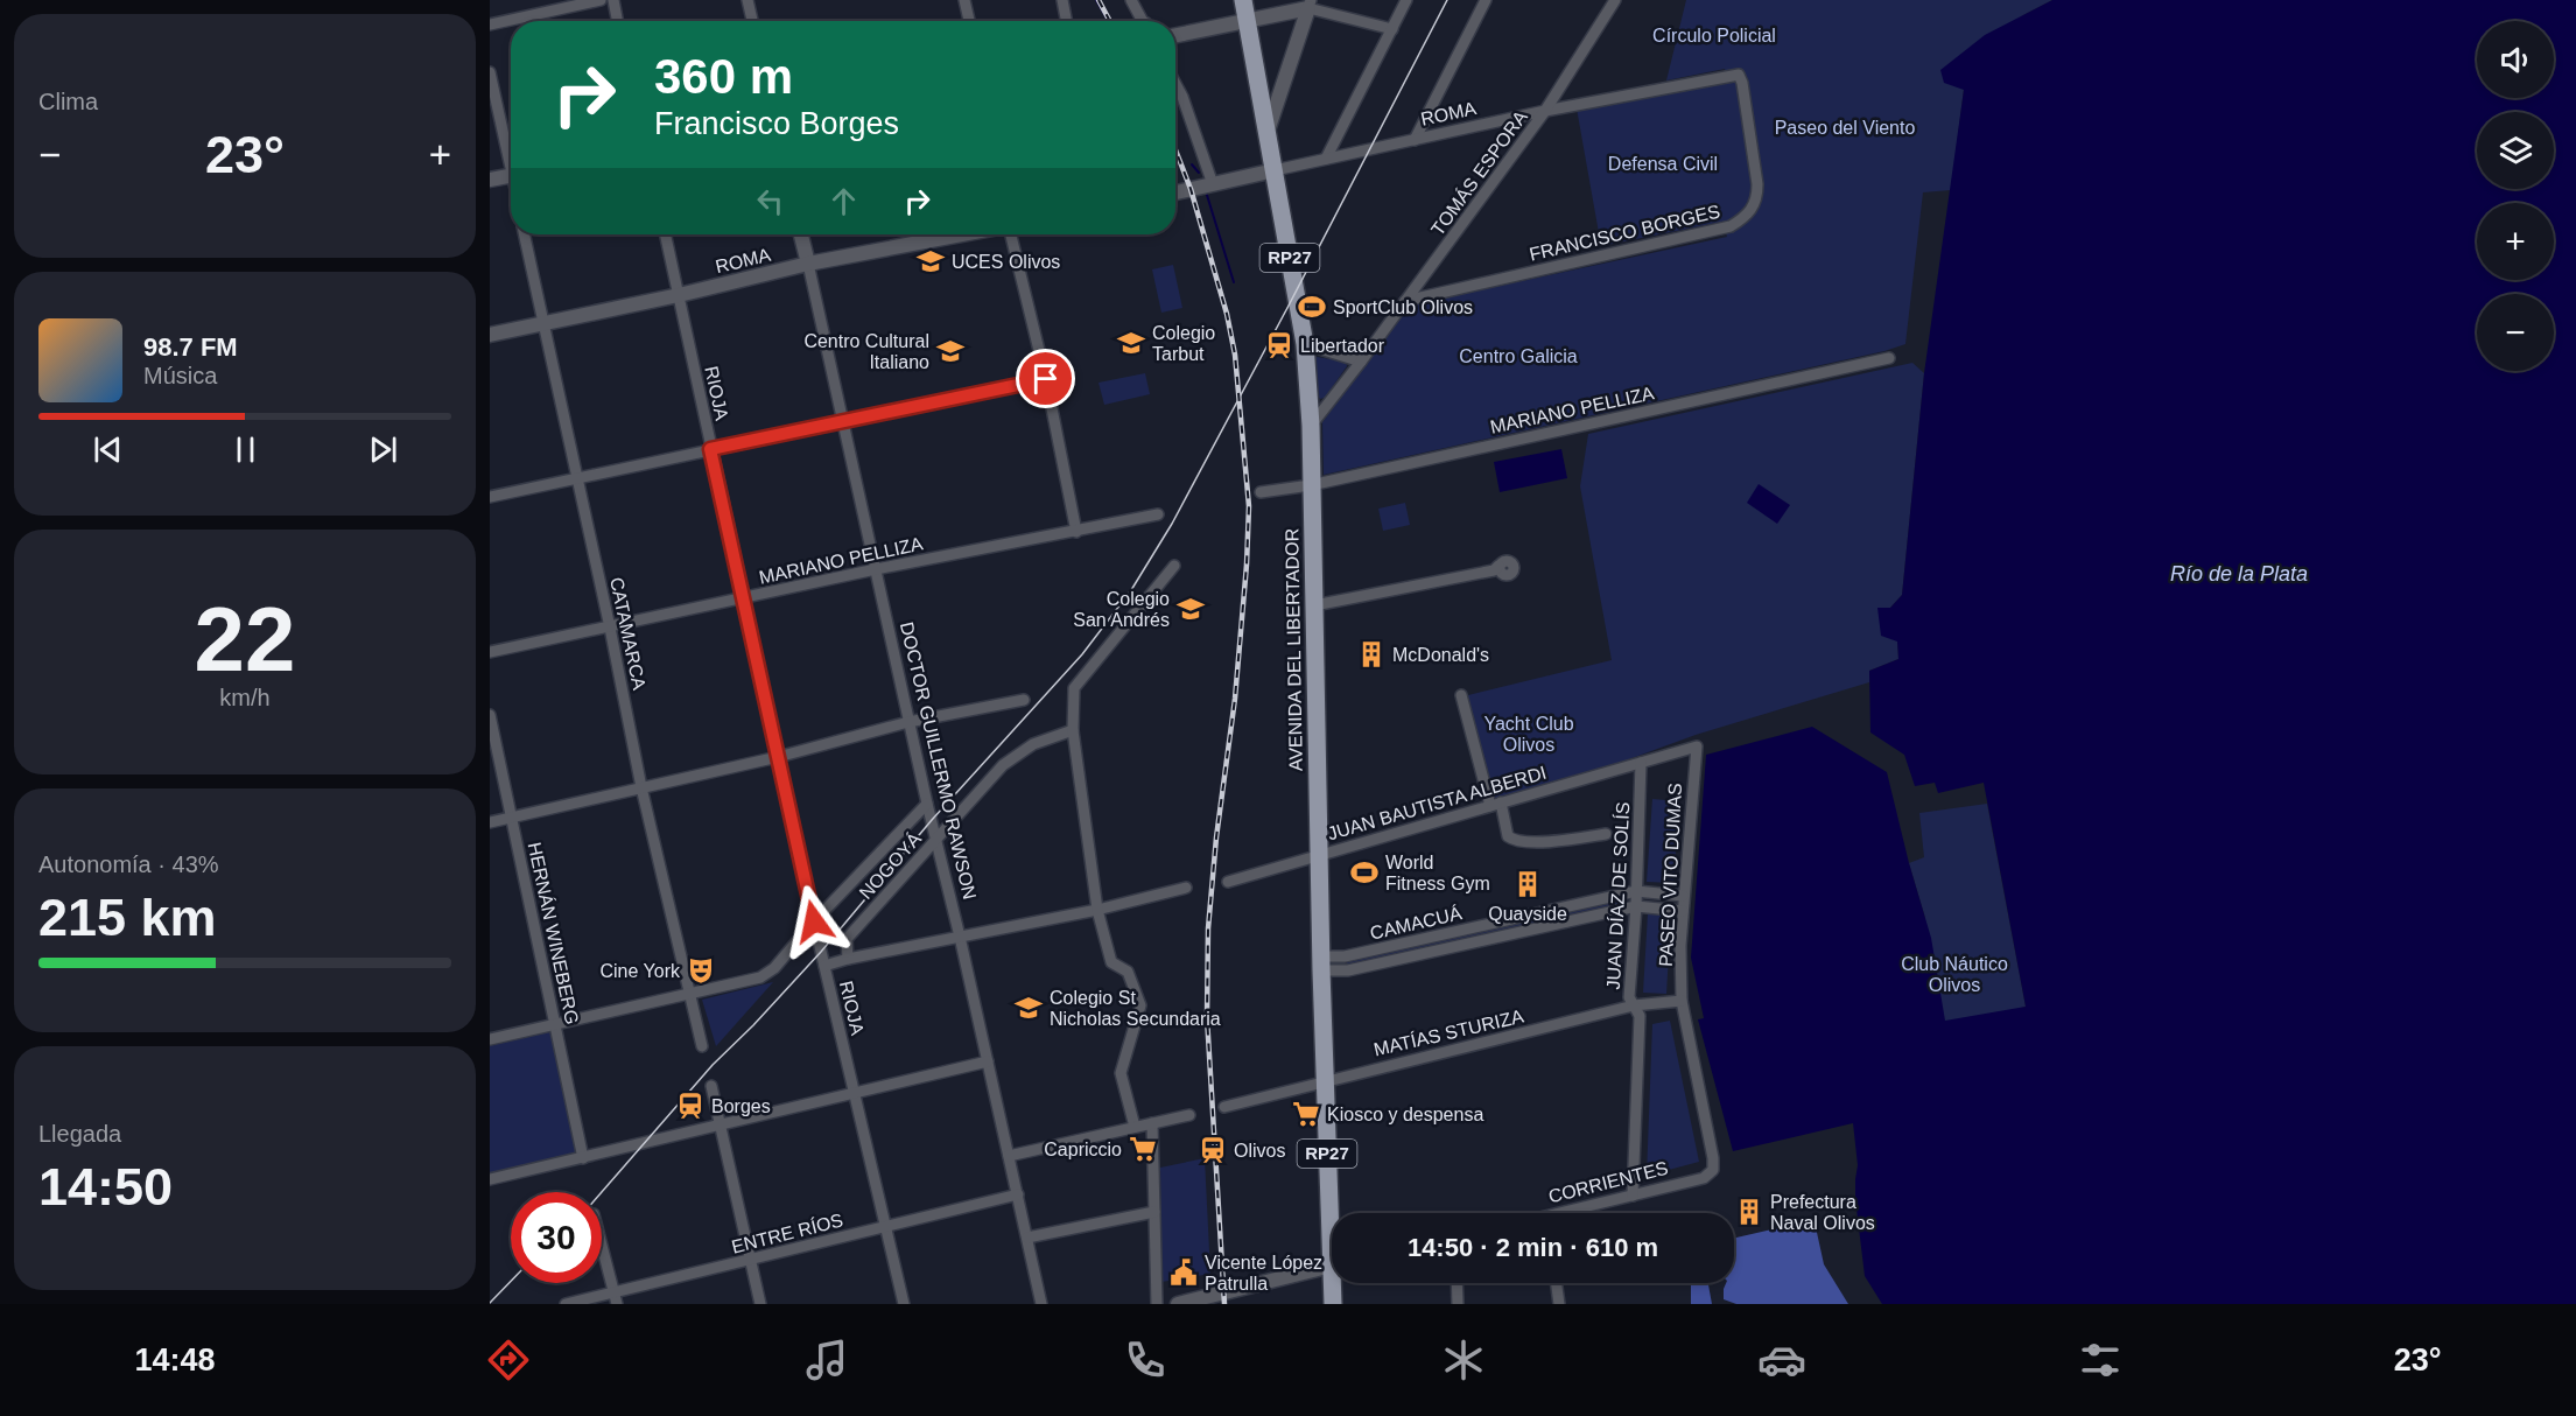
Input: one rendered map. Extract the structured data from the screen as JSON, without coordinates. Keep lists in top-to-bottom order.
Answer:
{
  "streets": {
    "main road": ["RP27", "AVENIDA DEL LIBERTADOR"],
    "street": [
      "ROMA",
      "TOMÁS ESPORA",
      "FRANCISCO BORGES",
      "RIOJA",
      "MARIANO PELLIZA",
      "CATAMARCA",
      "DOCTOR GUILLERMO RAWSON",
      "JUAN BAUTISTA ALBERDI",
      "NOGOYÁ",
      "PASEO VITO DUMAS",
      "JUAN DÍAZ DE SOLÍS",
      "CAMACUÁ",
      "HERNÁN WINEBERG",
      "MATÍAS STURIZA",
      "CORRIENTES",
      "ENTRE RÍOS"
    ]
  },
  "crossings": [
    ["ROMA", "TOMÁS ESPORA"],
    ["ROMA", "FRANCISCO BORGES"],
    ["ROMA", "RIOJA"],
    ["ROMA", "CATAMARCA"],
    ["ROMA", "AVENIDA DEL LIBERTADOR"],
    ["ROMA", "DOCTOR GUILLERMO RAWSON"],
    ["TOMÁS ESPORA", "FRANCISCO BORGES"],
    ["TOMÁS ESPORA", "AVENIDA DEL LIBERTADOR"],
    ["RIOJA", "MARIANO PELLIZA"],
    ["RIOJA", "ENTRE RÍOS"],
    ["MARIANO PELLIZA", "CATAMARCA"],
    ["MARIANO PELLIZA", "AVENIDA DEL LIBERTADOR"],
    ["MARIANO PELLIZA", "DOCTOR GUILLERMO RAWSON"],
    ["AVENIDA DEL LIBERTADOR", "JUAN BAUTISTA ALBERDI"],
    ["AVENIDA DEL LIBERTADOR", "CAMACUÁ"],
    ["AVENIDA DEL LIBERTADOR", "MATÍAS STURIZA"],
    ["DOCTOR GUILLERMO RAWSON", "NOGOYÁ"],
    ["DOCTOR GUILLERMO RAWSON", "ENTRE RÍOS"],
    ["JUAN BAUTISTA ALBERDI", "PASEO VITO DUMAS"],
    ["JUAN BAUTISTA ALBERDI", "JUAN DÍAZ DE SOLÍS"],
    ["PASEO VITO DUMAS", "CAMACUÁ"],
    ["PASEO VITO DUMAS", "MATÍAS STURIZA"],
    ["PASEO VITO DUMAS", "CORRIENTES"],
    ["JUAN DÍAZ DE SOLÍS", "CAMACUÁ"],
    ["JUAN DÍAZ DE SOLÍS", "MATÍAS STURIZA"],
    ["JUAN DÍAZ DE SOLÍS", "CORRIENTES"]
  ],
  "water": ["Río de la Plata"],
  "parks": [
    "Círculo Policial",
    "Paseo del Viento",
    "Defensa Civil",
    "Centro Galicia",
    "Yacht Club Olivos",
    "Club Náutico Olivos"
  ],
  "places": {
    "school or university": [
      "UCES Olivos",
      "Colegio Tarbut",
      "Centro Cultural Italiano",
      "Colegio San Andrés",
      "Colegio St Nicholas Secundaria"
    ],
    "sports": ["SportClub Olivos", "World Fitness Gym"],
    "station": ["Libertador", "Borges", "Olivos"],
    "building": ["McDonald's", "Quayside", "Prefectura Naval Olivos"],
    "theatre": ["Cine York"],
    "supermarket": ["Kiosco y despensa", "Capriccio"],
    "public building": ["Vicente López Patrulla"]
  },
  "page": {
    "tile": [
      "Clima",
      ["22", "km/h"],
      ["Autonomía · 43%", "215 km"],
      ["Llegada", "14:50"]
    ],
    "map_buttons": ["+", "−"],
    "turn": ["360 m", "Francisco Borges"],
    "heat": ["−", "23°", "+"],
    "song": ["98.7 FM", "Música"],
    "limit": "30",
    "trip": "14:50 · 2 min · 610 m",
    "tabs": ["14:48", "23°"]
  }
}
